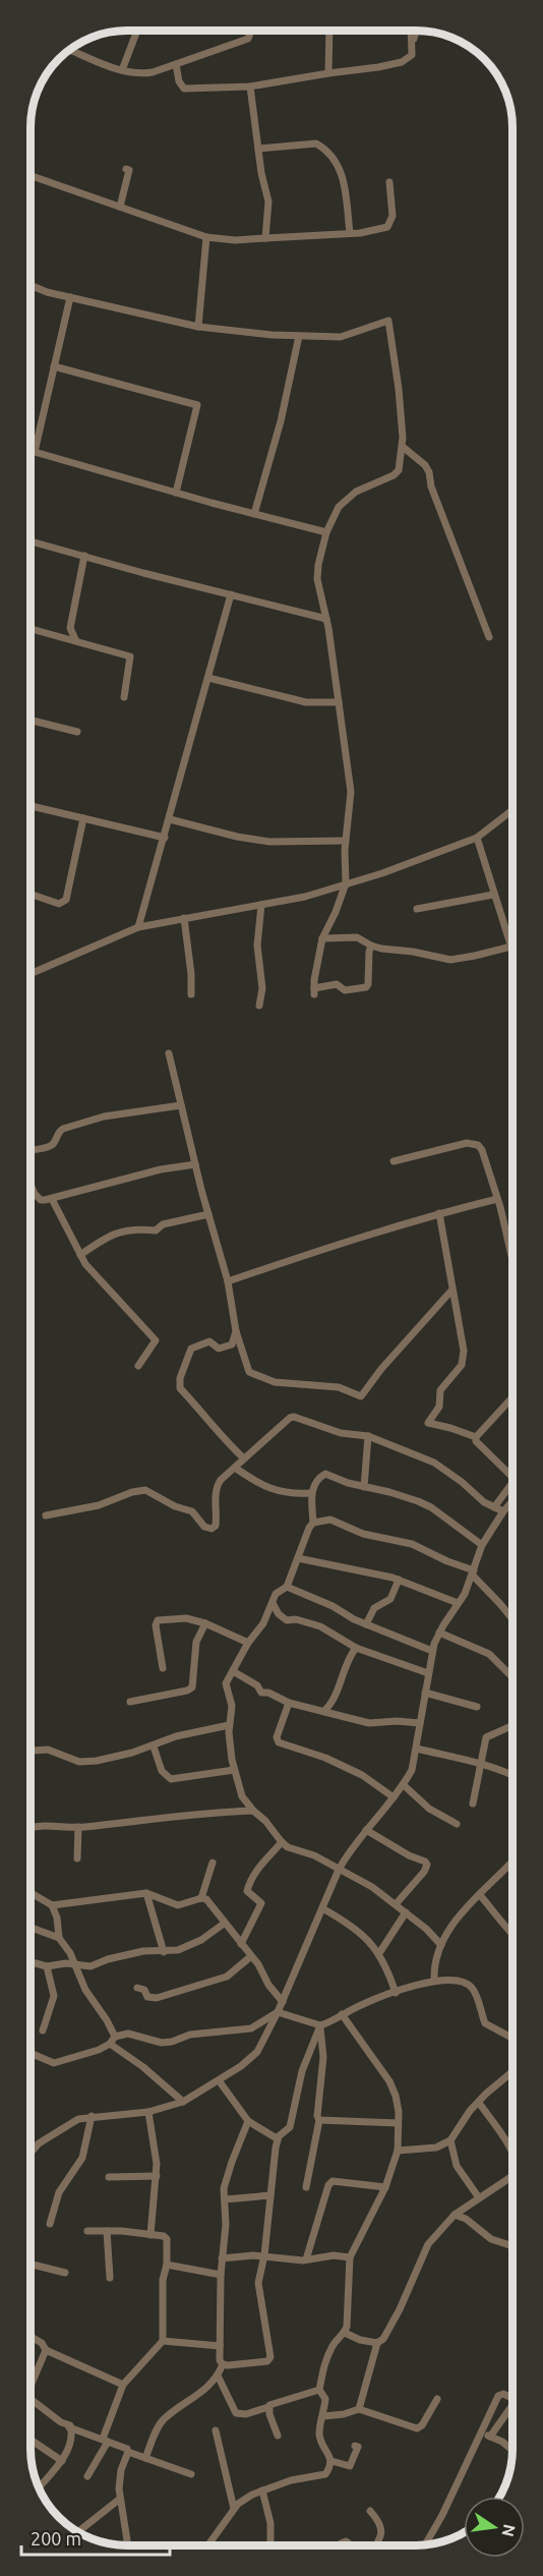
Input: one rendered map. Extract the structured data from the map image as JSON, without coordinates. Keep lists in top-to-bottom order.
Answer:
{
  "scale_bar": "200 m",
  "north": "right"
}
